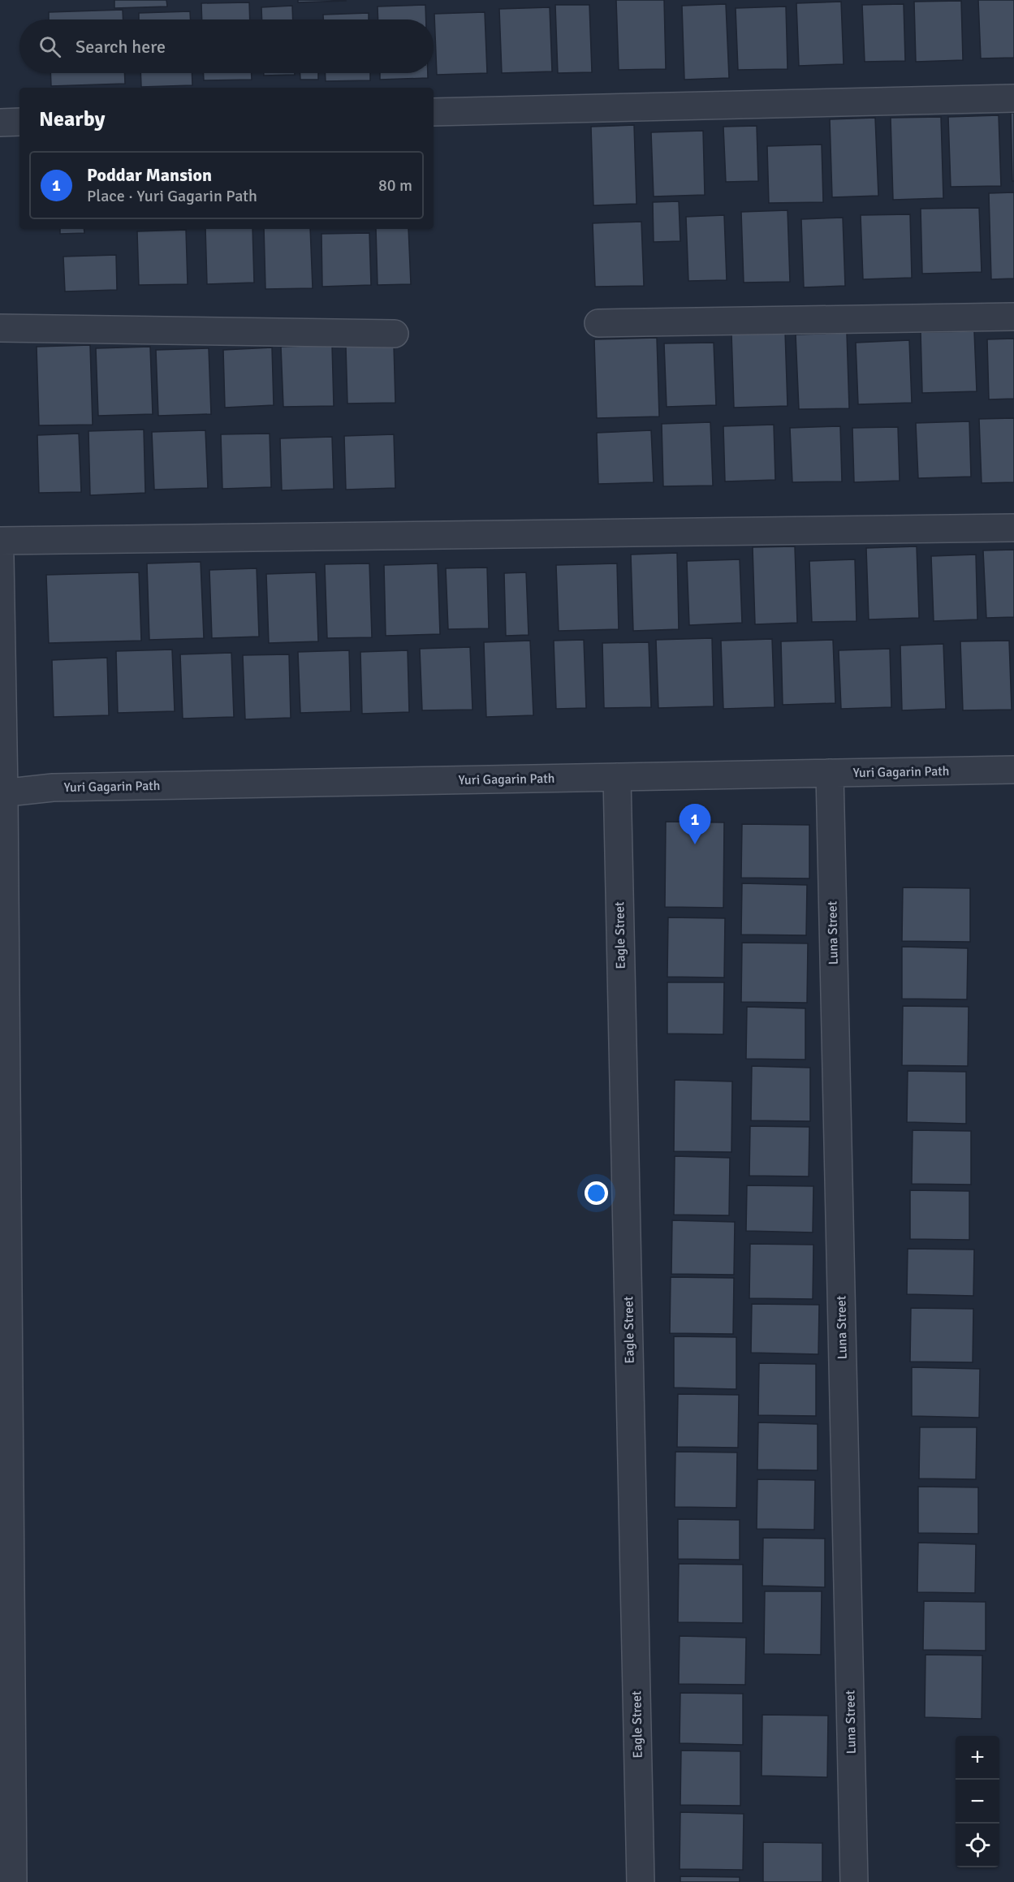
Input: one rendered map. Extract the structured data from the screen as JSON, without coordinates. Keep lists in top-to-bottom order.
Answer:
{
  "streets": {
    "street": ["Yuri Gagarin Path", "Luna Street", "Eagle Street"]
  },
  "crossings": [
    ["Yuri Gagarin Path", "Luna Street"],
    ["Yuri Gagarin Path", "Eagle Street"]
  ],
  "page": {
    "search": "Search here",
    "heading": "Nearby",
    "list": [
      {
        "mark": "1",
        "name": "Poddar Mansion",
        "note": "Place · Yuri Gagarin Path",
        "value": "80 m"
      }
    ],
    "pins": "1",
    "map_buttons": ["+", "−"]
  }
}
